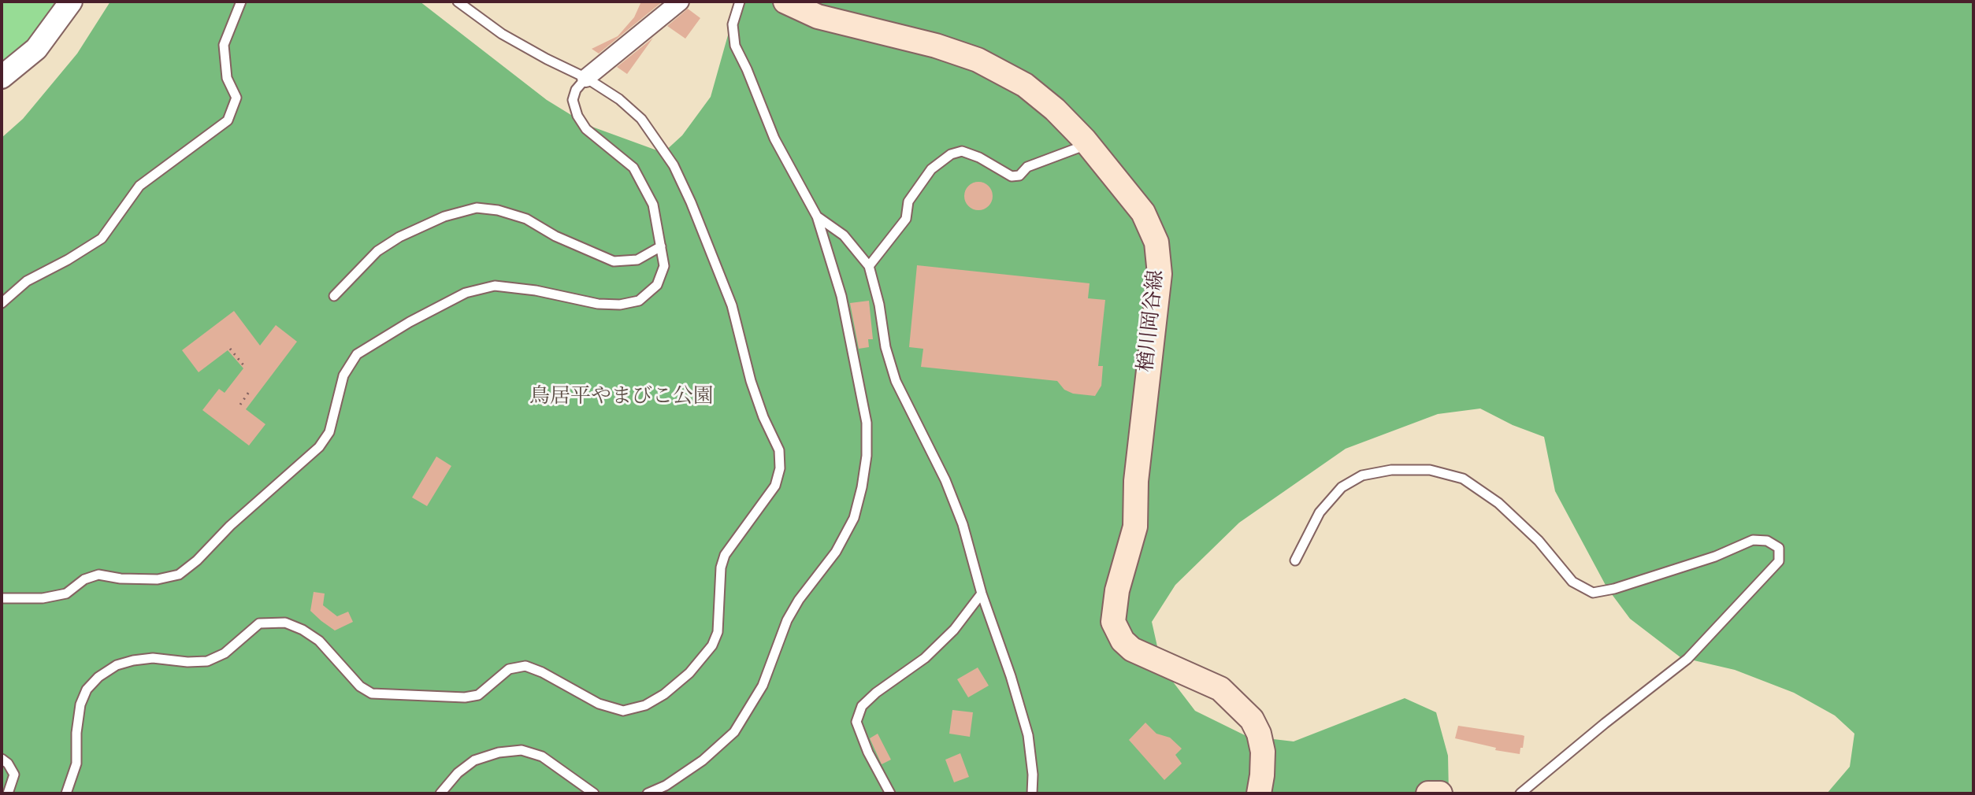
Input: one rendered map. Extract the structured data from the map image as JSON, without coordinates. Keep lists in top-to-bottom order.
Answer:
{
  "streets": {
    "main road": ["楢川岡谷線"]
  },
  "parks": ["鳥居平やまびこ公園"]
}
